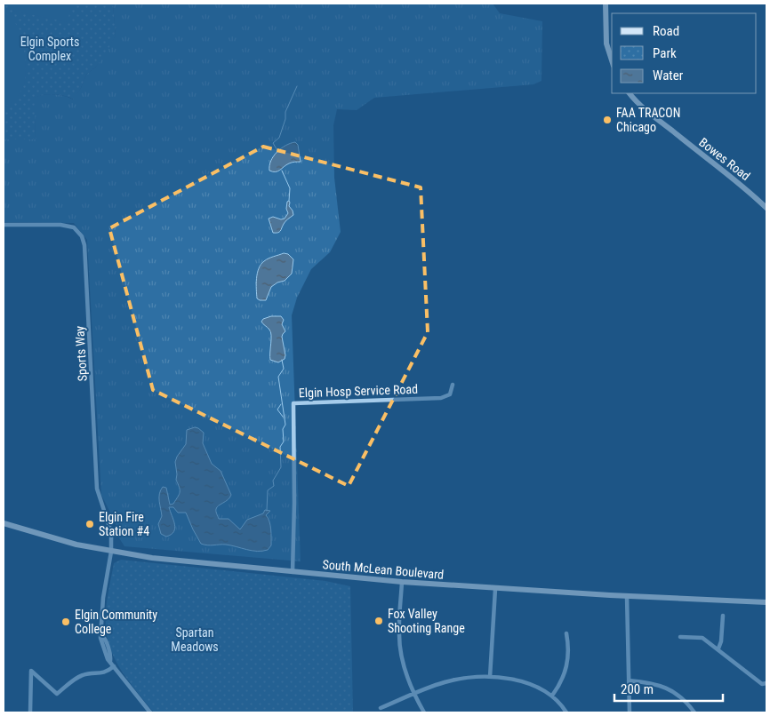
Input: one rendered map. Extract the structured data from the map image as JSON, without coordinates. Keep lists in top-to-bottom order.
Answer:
{
  "streets": {
    "main road": ["Bowes Road", "South McLean Boulevard"],
    "street": ["Sports Way", "Elgin Hosp Service Road"]
  },
  "crossings": [
    ["Sports Way", "South McLean Boulevard"],
    ["Elgin Hosp Service Road", "South McLean Boulevard"]
  ],
  "parks": ["Elgin Sports Complex", "Spartan Meadows"],
  "places": [
    "FAA TRACON Chicago",
    "Elgin Fire Station #4",
    "Fox Valley Shooting Range",
    "Elgin Community College"
  ],
  "legend": ["Road", "Park", "Water"],
  "scale_bar": "200 m"
}
